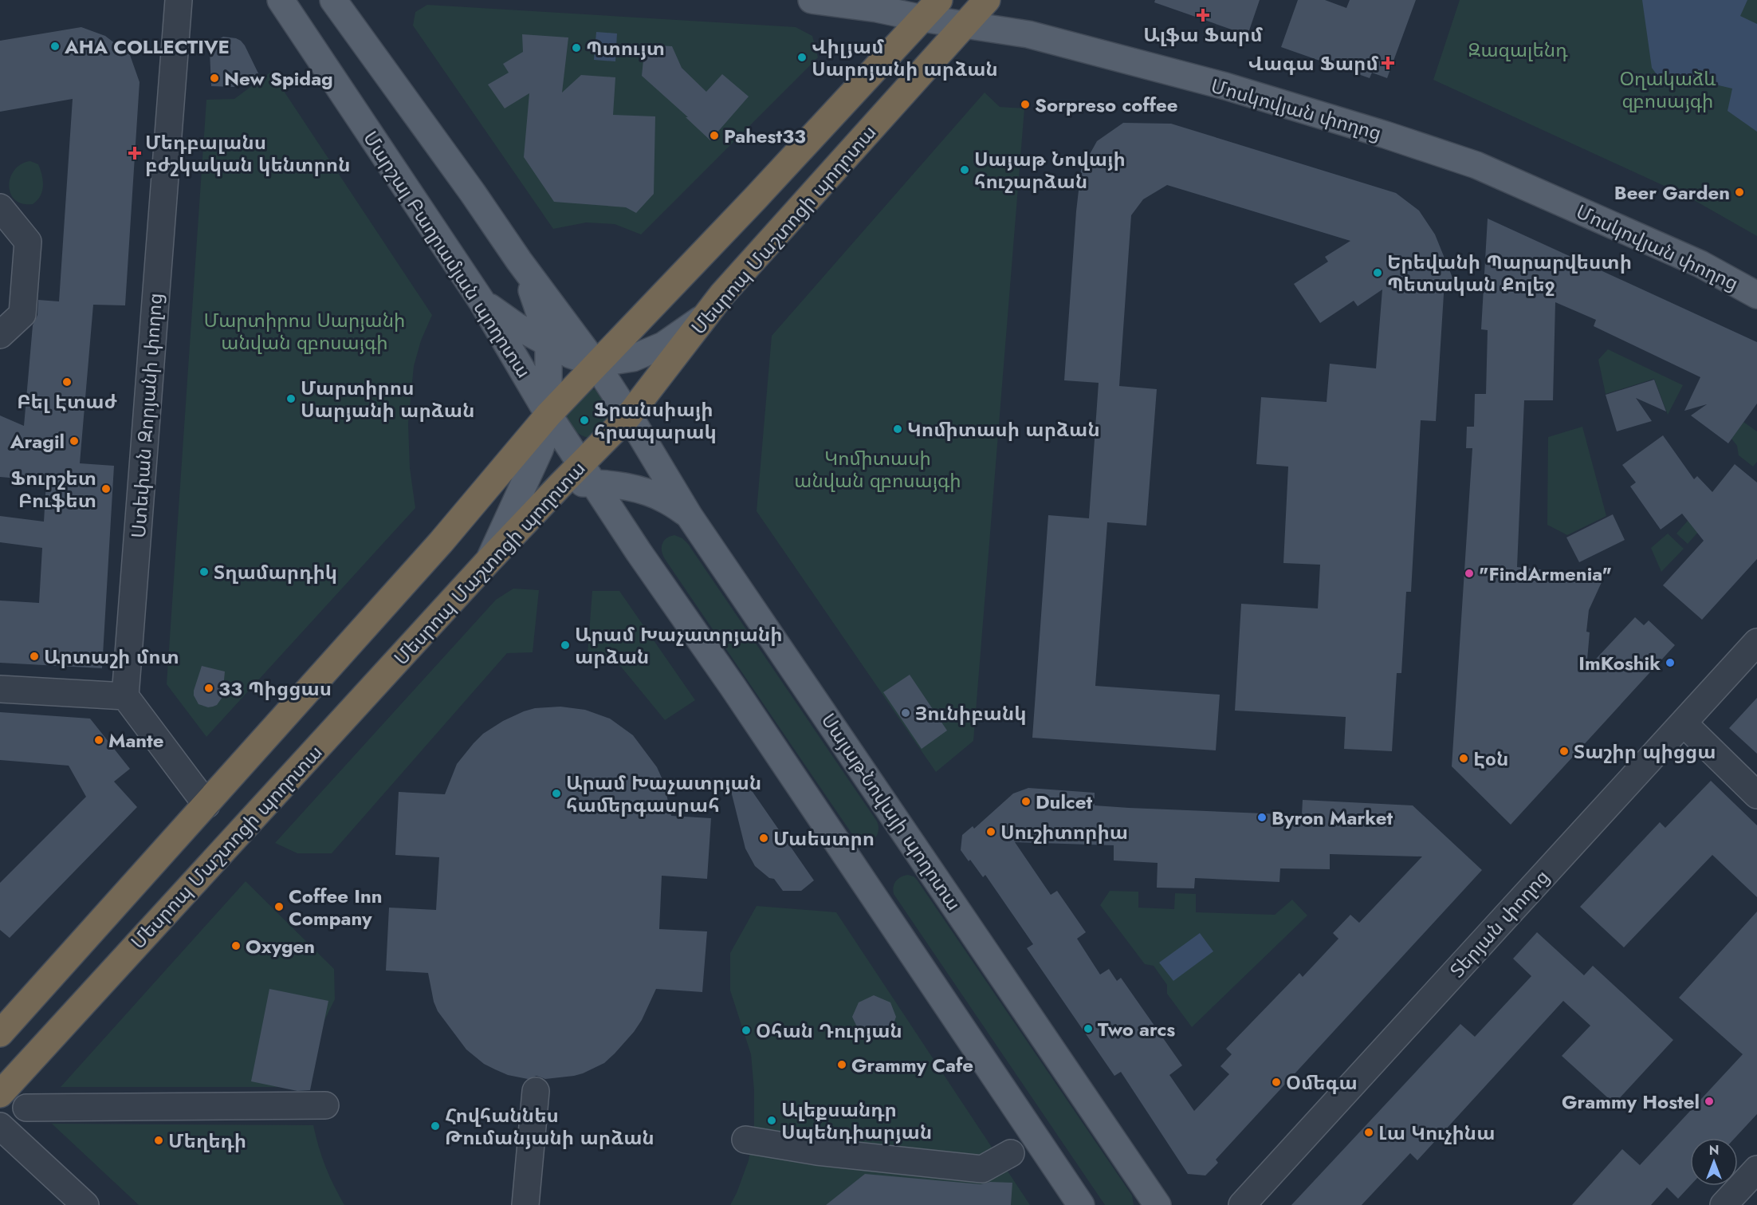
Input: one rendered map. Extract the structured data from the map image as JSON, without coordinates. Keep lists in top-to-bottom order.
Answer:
{
  "streets": {
    "highway": ["Մեսրոպ Մաշտոցի պողոտա"],
    "main road": ["Մոսկովյան փողոց", "Մարշալ Բաղրամյան պողոտա", "Սայաթ-Նովայի պողոտա"],
    "street": ["Ստեփան Զորյանի փողոց", "Տերյան փողոց"]
  },
  "crossings": [
    ["Մոսկովյան փողոց", "Մեսրոպ Մաշտոցի պողոտա"],
    ["Մեսրոպ Մաշտոցի պողոտա", "Մարշալ Բաղրամյան պողոտա"],
    ["Մեսրոպ Մաշտոցի պողոտա", "Սայաթ-Նովայի պողոտա"]
  ],
  "parks": [
    "Զազալենդ",
    "Օղակաձև զբոսայգի",
    "Մարտիրոս Սարյանի անվան զբոսայգի",
    "Կոմիտասի անվան զբոսայգի"
  ],
  "places": {
    "health": ["Ալֆա Ֆարմ", "Վագա Ֆարմ", "Մեդբալանս բժշկական կենտրոն"],
    "other": [
      "AHA COLLECTIVE",
      "Պտույտ",
      "Վիլյամ Սարոյանի արձան",
      "New Spidag",
      "Sorpreso coffee",
      "Pahest33",
      "Սայաթ Նովայի հուշարձան",
      "Beer Garden",
      "Երեվանի Պարարվեստի Պետական Քոլեջ",
      "Բել Էտաժ",
      "Մարտիրոս Սարյանի արձան",
      "Ֆրանսիայի հրապարակ",
      "Կոմիտասի արձան",
      "Aragil",
      "Ֆուրշետ Բուֆետ",
      "Տղամարդիկ",
      "\"FindArmenia\"",
      "Արամ Խաչատրյանի արձան",
      "Արտաշի մոտ",
      "ImKoshik",
      "33 Պիցցաս",
      "Յունիբանկ",
      "Mante",
      "Տաշիր պիցցա",
      "Էօն",
      "Արամ Խաչատրյան համերգասրահ",
      "Dulcet",
      "Byron Market",
      "Սուշիտորիա",
      "Մաեստրո",
      "Coffee Inn Company",
      "Oxygen",
      "Two arcs",
      "Օհան Դուրյան",
      "Grammy Cafe",
      "Օմեգա",
      "Grammy Hostel",
      "Ալեքսանդր Սպենդիարյան",
      "Հովհաննես Թումանյանի արձան",
      "Լա Կուչինա",
      "Մեղեդի"
    ]
  },
  "north": "top"
}
